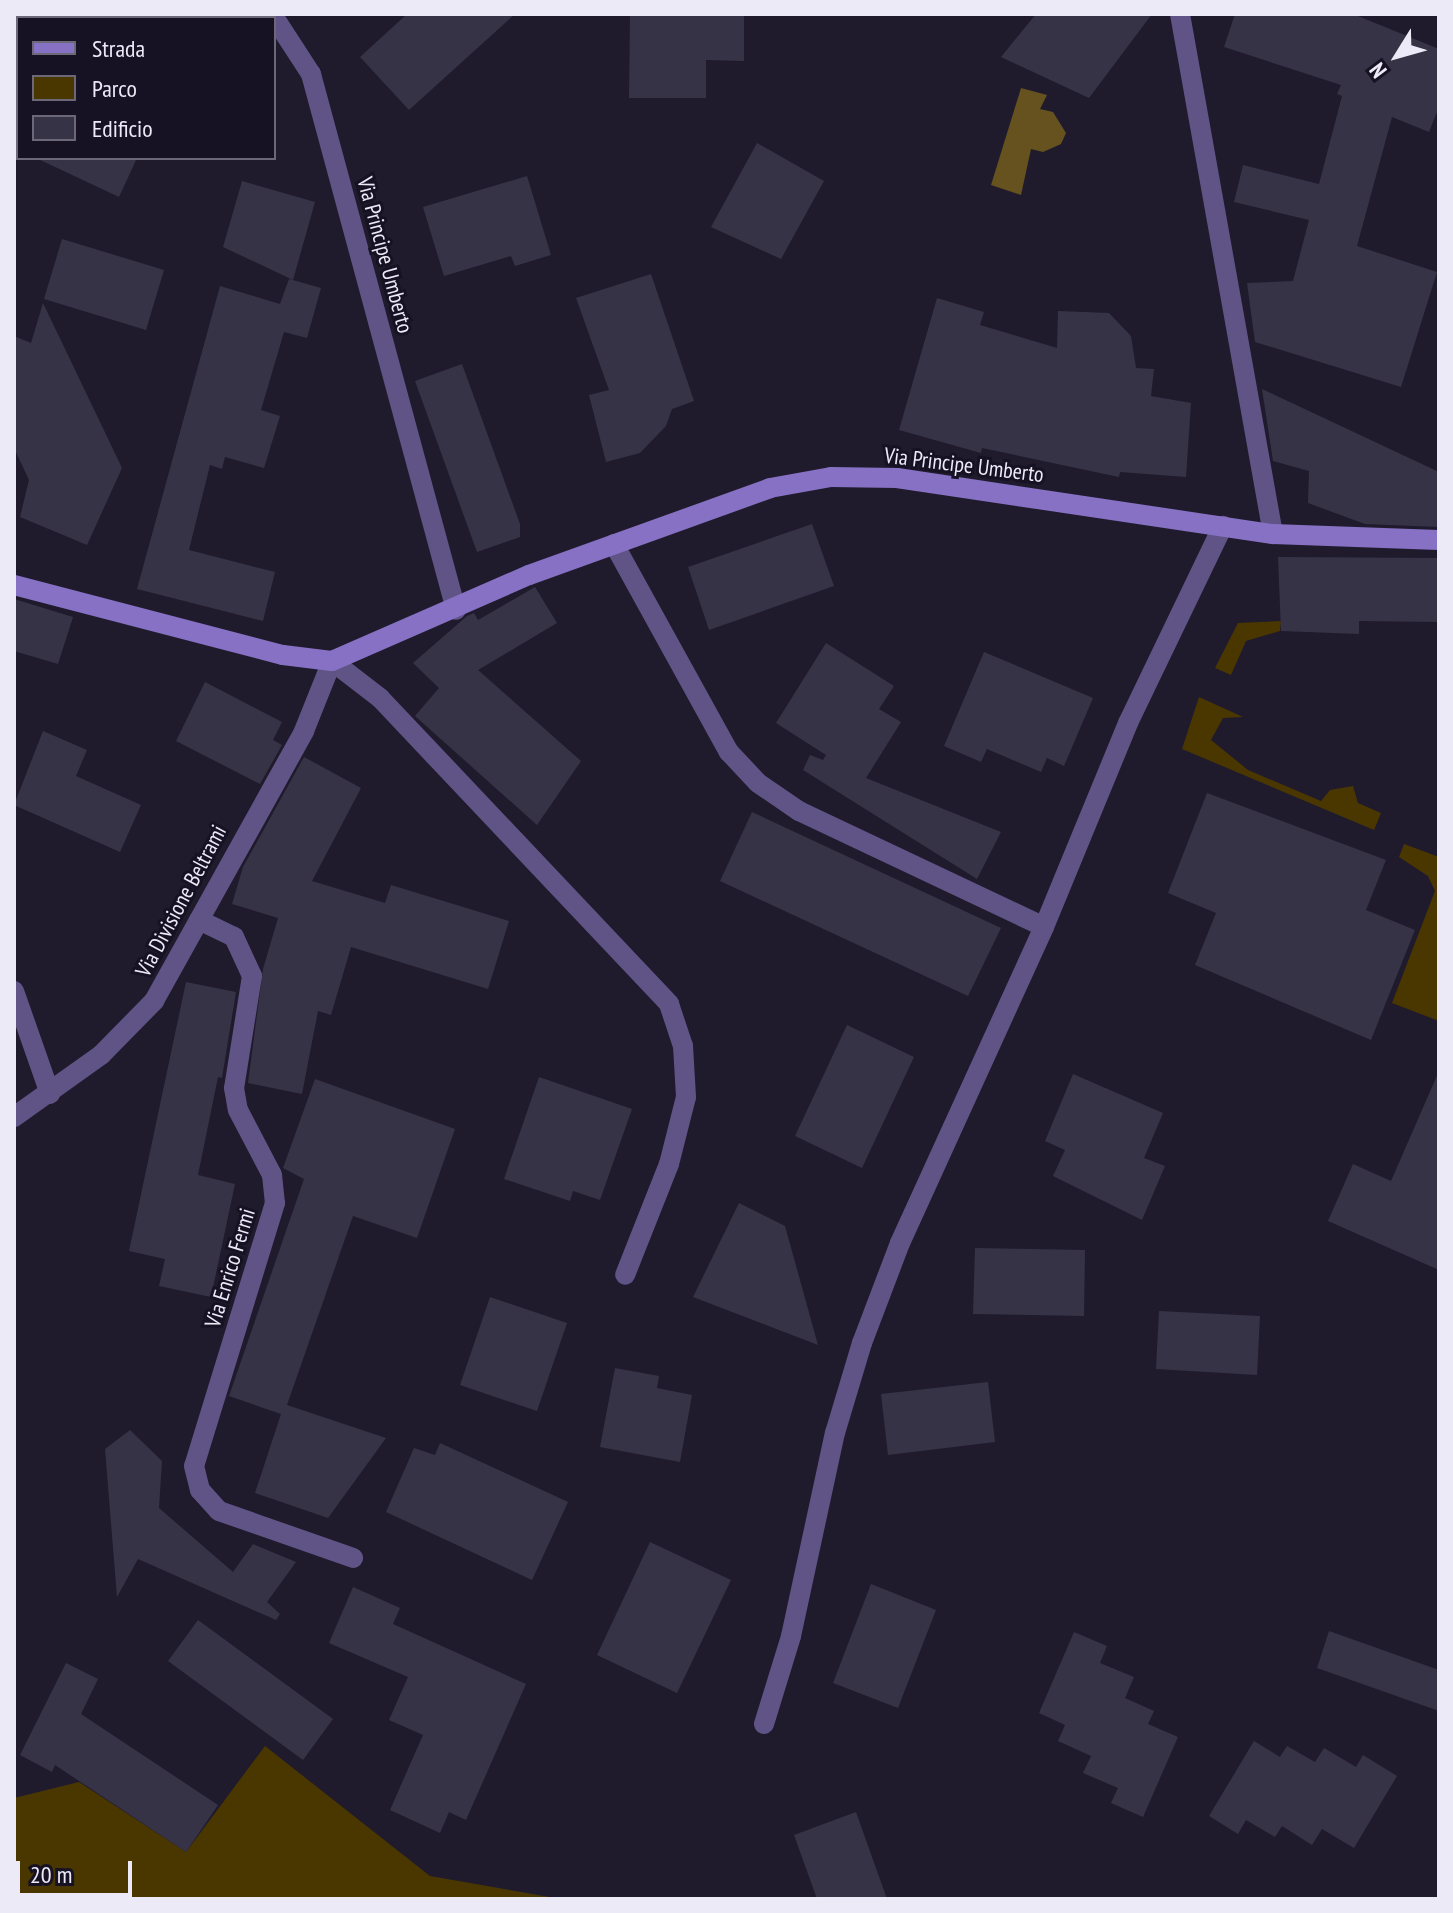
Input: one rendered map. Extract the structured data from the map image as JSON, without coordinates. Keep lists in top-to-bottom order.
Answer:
{
  "streets": {
    "street": ["Via Principe Umberto", "Via Divisione Beltrami", "Via Enrico Fermi"]
  },
  "crossings": [
    ["Via Principe Umberto", "Via Divisione Beltrami"],
    ["Via Divisione Beltrami", "Via Enrico Fermi"]
  ],
  "legend": ["Strada", "Parco", "Edificio"],
  "scale_bar": "20 m",
  "north": "bottom left"
}
